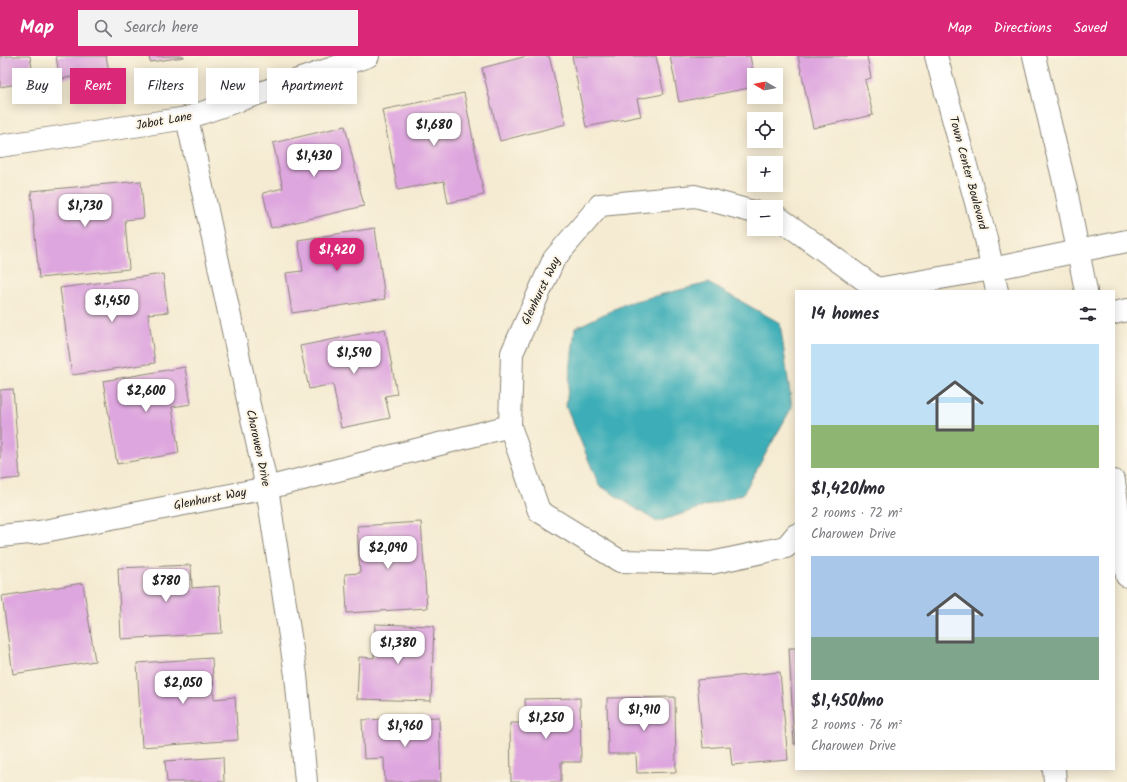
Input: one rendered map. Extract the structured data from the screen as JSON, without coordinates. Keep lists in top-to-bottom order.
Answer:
{
  "streets": {
    "street": [
      "Jabot Lane",
      "Town Center Boulevard",
      "Glenhurst Way",
      "Charowen Drive"
    ]
  },
  "crossings": [
    ["Jabot Lane", "Charowen Drive"],
    ["Glenhurst Way", "Charowen Drive"]
  ],
  "north": "left",
  "page": {
    "header": "Map",
    "search": "Search here",
    "nav": ["Map", "Directions", "Saved"],
    "map_buttons": ["+", "−"],
    "chip": [
      "Buy",
      "Rent",
      "Filters",
      "New",
      "Apartment"
    ],
    "price": [
      "$1,680",
      "$1,430",
      "$1,730",
      "$1,420",
      "$1,450",
      "$1,590",
      "$2,600",
      "$2,090",
      "$780",
      "$1,380",
      "$2,050",
      "$1,910",
      "$1,250",
      "$1,960"
    ],
    "heading": "14 homes",
    "list": [
      {
        "name": "$1,420/mo",
        "note": "2 rooms · 72 m² · Charowen Drive"
      },
      {
        "name": "$1,450/mo",
        "note": "2 rooms · 76 m² · Charowen Drive"
      }
    ]
  }
}
